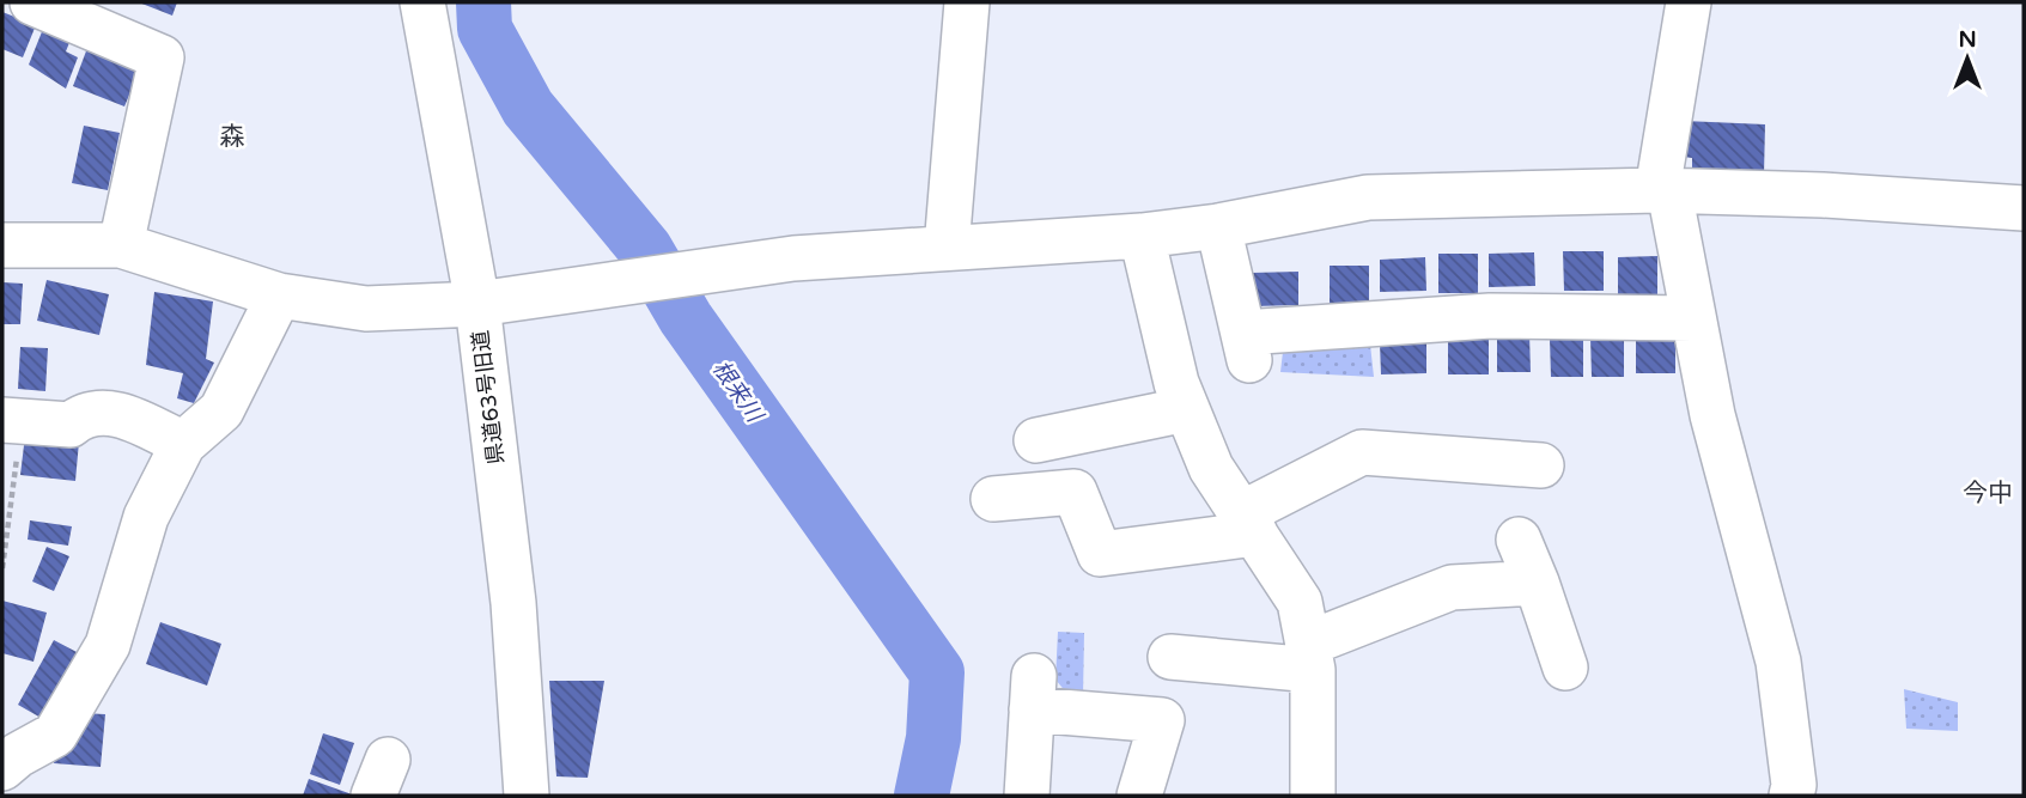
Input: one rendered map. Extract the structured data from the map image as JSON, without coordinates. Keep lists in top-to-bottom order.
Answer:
{
  "streets": {
    "street": ["県道63号旧道"]
  },
  "districts": ["森", "今中"],
  "water": ["根来川"],
  "north": "top"
}
